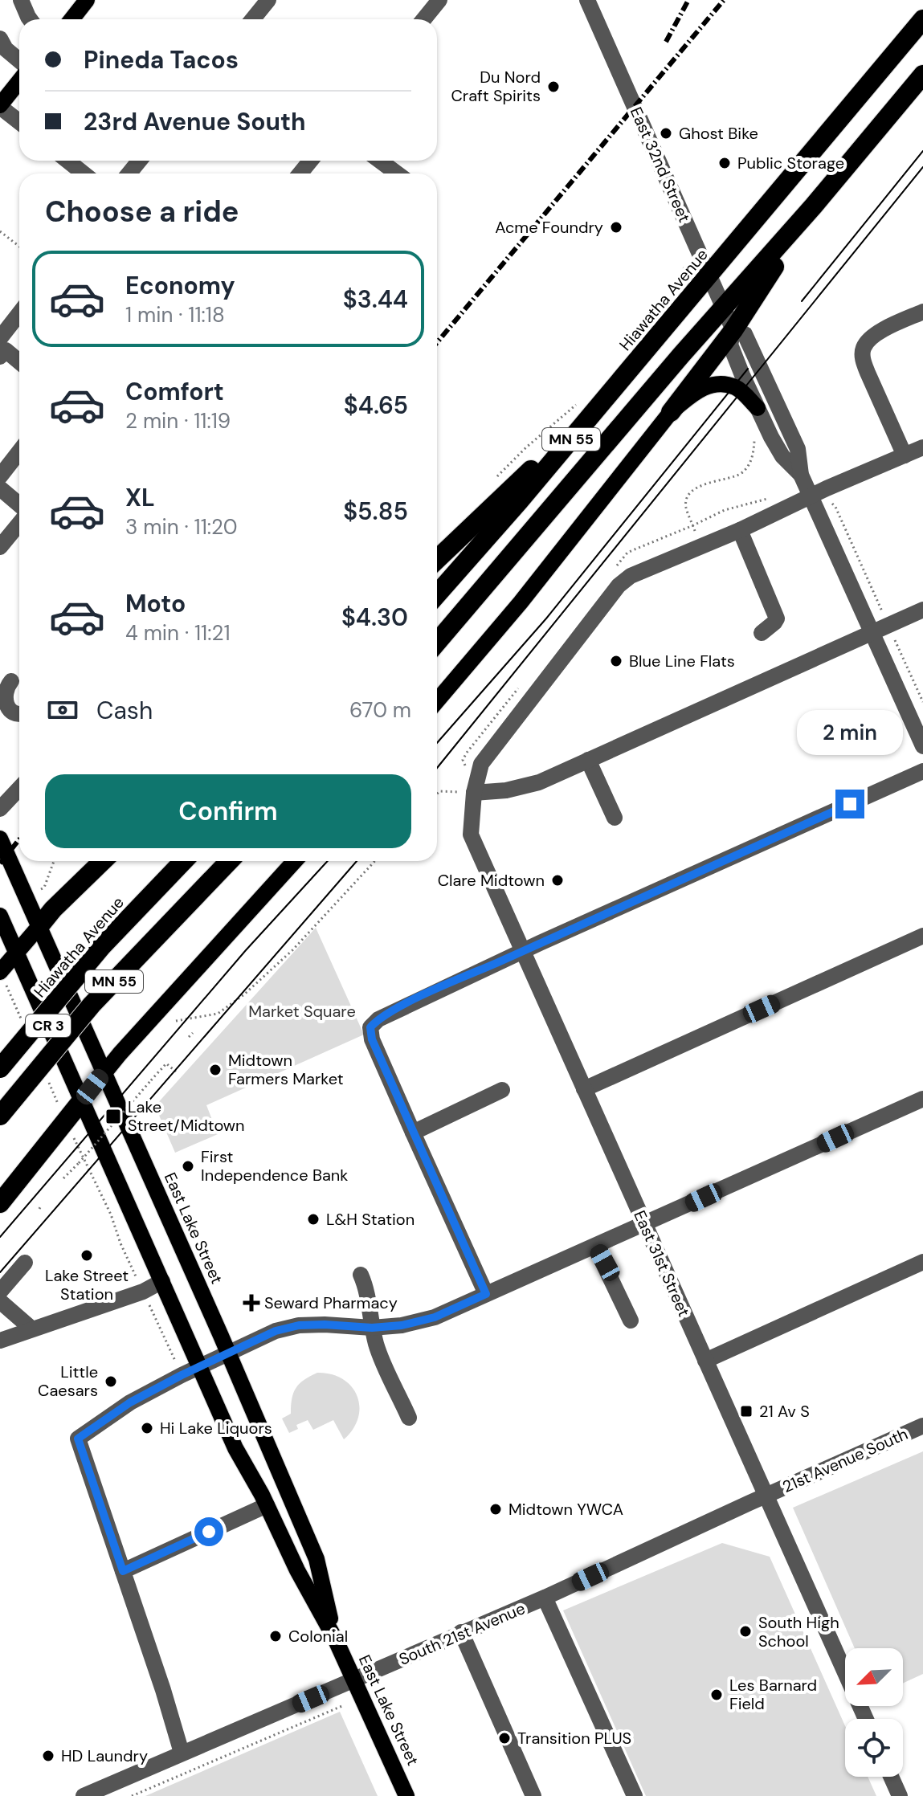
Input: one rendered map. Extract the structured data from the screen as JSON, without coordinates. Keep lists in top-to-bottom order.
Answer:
{
  "streets": {
    "highway": ["Hiawatha Avenue", "MN 55"],
    "main road": ["CR 3", "East Lake Street"],
    "street": [
      "East 32nd Street",
      "East 31st Street",
      "21st Avenue South",
      "South 21st Avenue"
    ]
  },
  "crossings": [
    ["East 32nd Street", "Hiawatha Avenue"],
    ["East 32nd Street", "MN 55"],
    ["East 32nd Street", "East 31st Street"],
    ["East Lake Street", "South 21st Avenue"],
    ["East 31st Street", "21st Avenue South"],
    ["East 31st Street", "South 21st Avenue"],
    ["21st Avenue South", "South 21st Avenue"]
  ],
  "parks": ["Market Square"],
  "places": {
    "other": [
      "Du Nord Craft Spirits",
      "Ghost Bike",
      "Public Storage",
      "Acme Foundry",
      "Blue Line Flats",
      "Clare Midtown",
      "Midtown Farmers Market",
      "First Independence Bank",
      "L&H Station",
      "Lake Street Station",
      "Little Caesars",
      "Hi Lake Liquors",
      "Midtown YWCA",
      "South High School",
      "Colonial",
      "Les Barnard Field",
      "Transition PLUS",
      "HD Laundry"
    ],
    "transit": ["Lake Street/Midtown", "21 Av S"],
    "health": ["Seward Pharmacy"]
  },
  "north": "bottom left",
  "page": {
    "banner": ["Pineda Tacos", "23rd Avenue South"],
    "heading": "Choose a ride",
    "list": [
      {
        "name": "Economy",
        "note": "1 min · 11:18",
        "value": "$3.44"
      },
      {
        "name": "Comfort",
        "note": "2 min · 11:19",
        "value": "$4.65"
      },
      {
        "name": "XL",
        "note": "3 min · 11:20",
        "value": "$5.85"
      },
      {
        "name": "Moto",
        "note": "4 min · 11:21",
        "value": "$4.30"
      }
    ],
    "pay": ["Cash", "670 m"],
    "bubble": "2 min",
    "buttons": "Confirm"
  }
}
